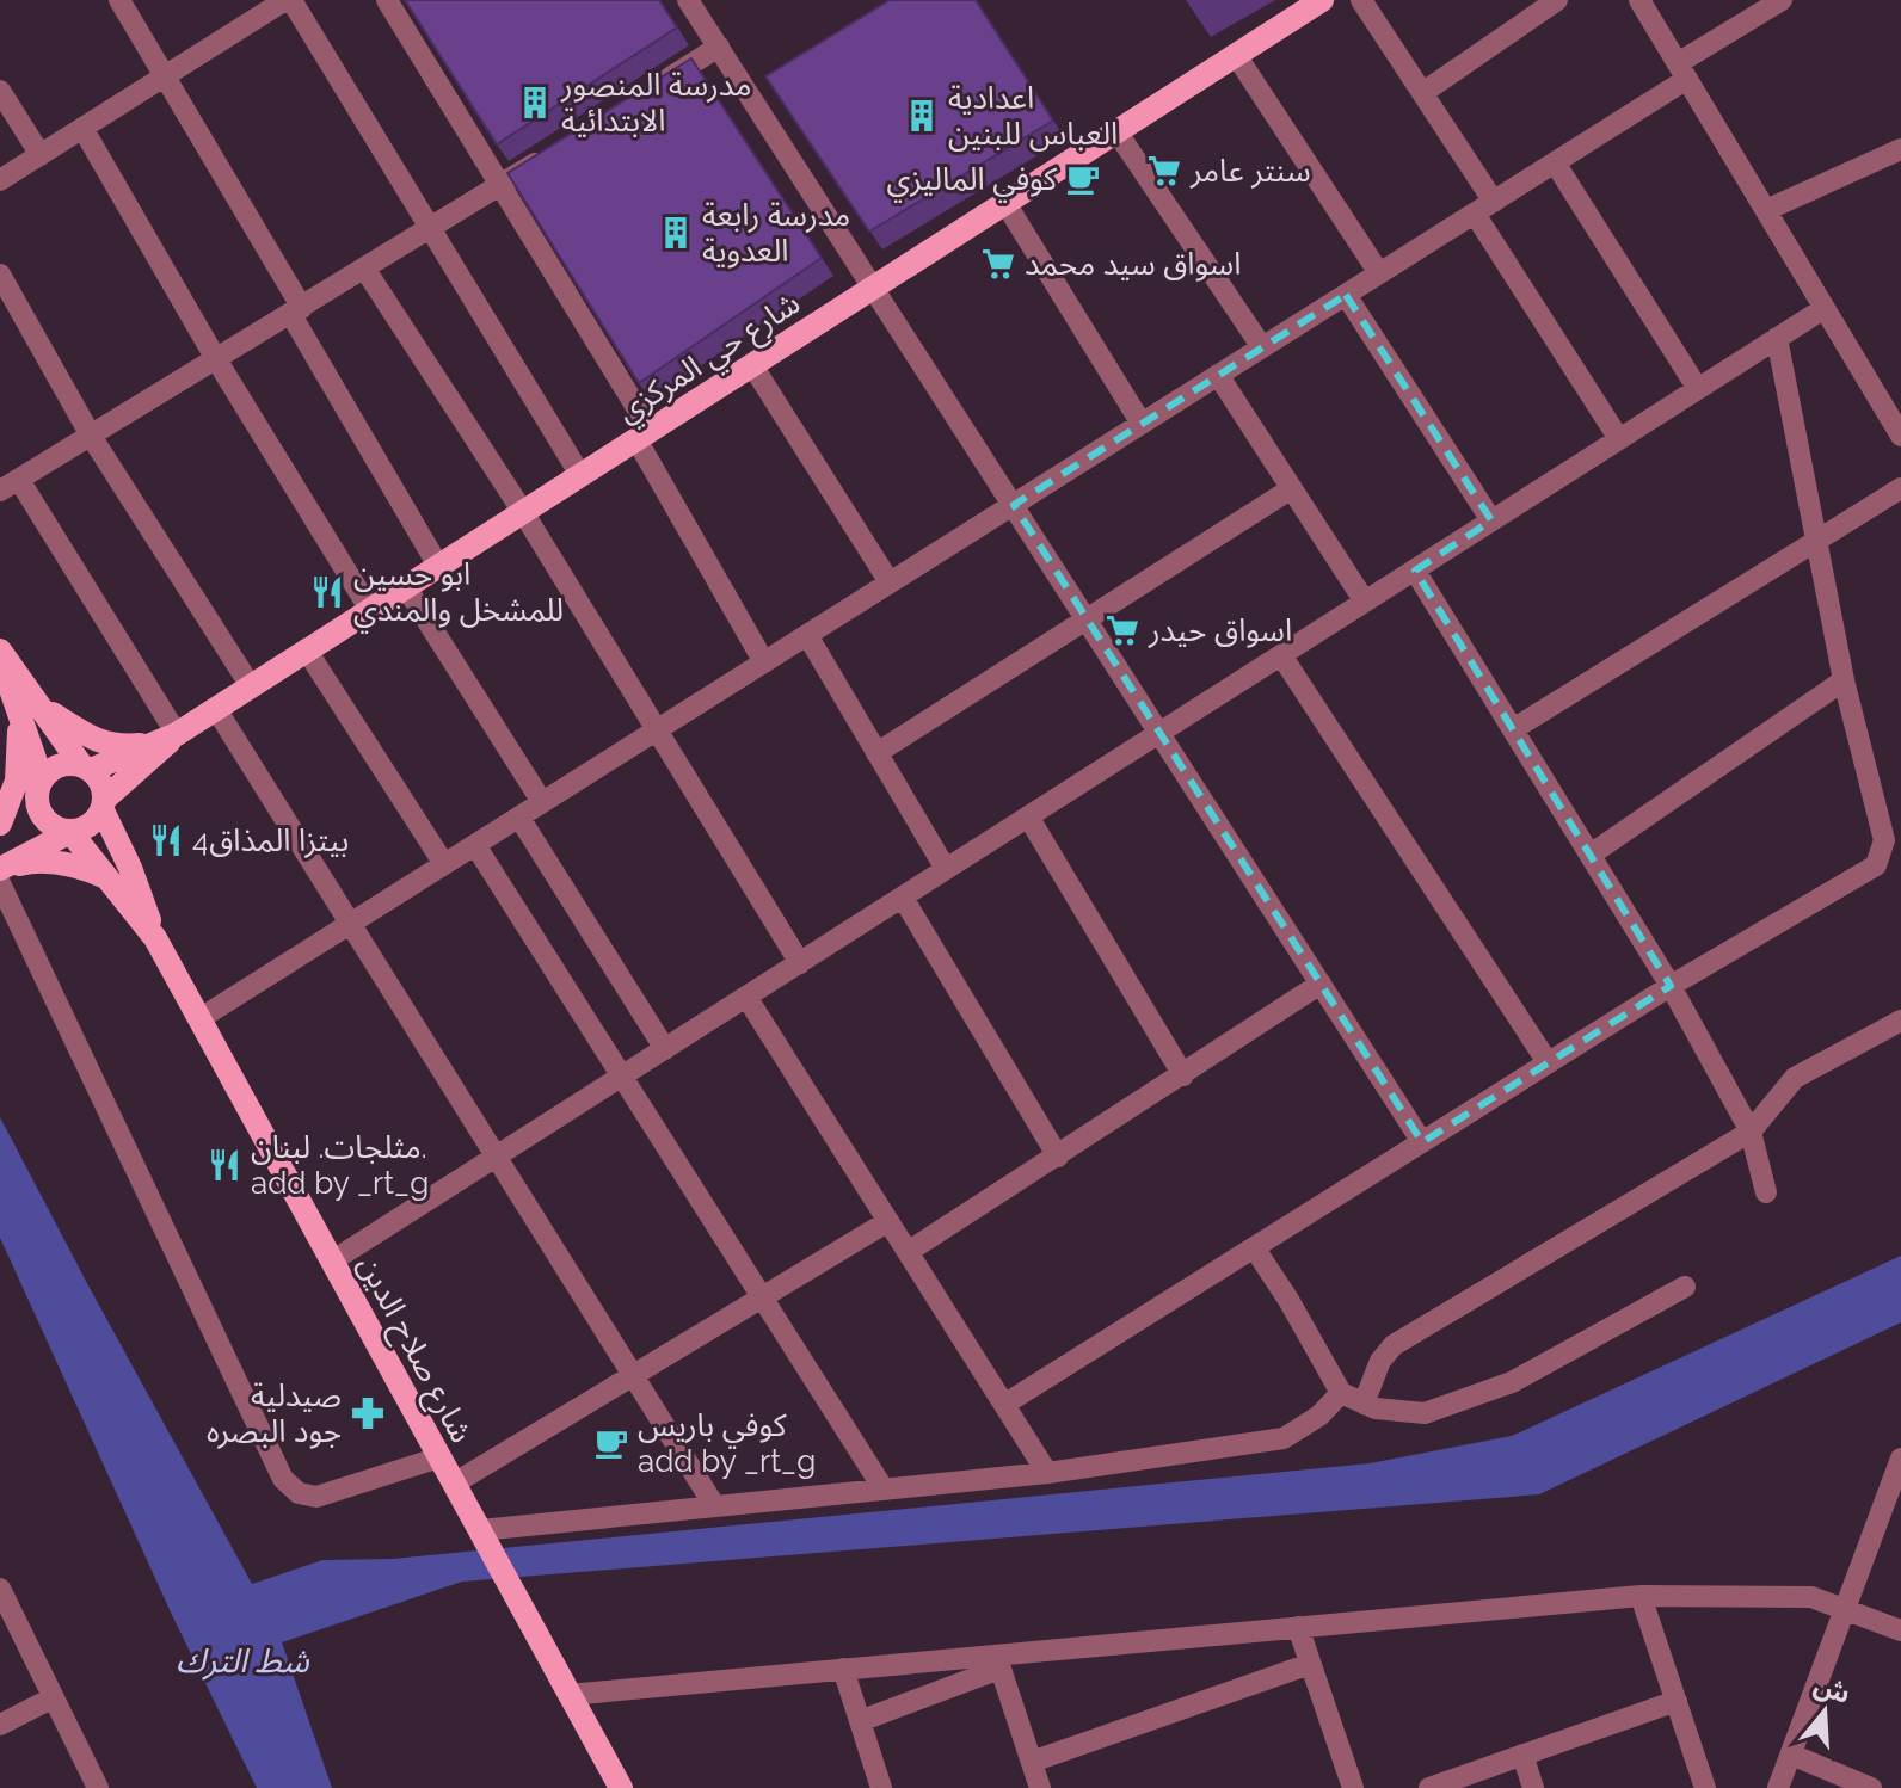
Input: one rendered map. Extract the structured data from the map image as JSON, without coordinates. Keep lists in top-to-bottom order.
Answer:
{
  "streets": {
    "main road": ["شارع حي المركزي", "شارع صلاح الدين"]
  },
  "crossings": [
    ["شارع حي المركزي", "شارع صلاح الدين"]
  ],
  "water": ["شط الترك"],
  "places": {
    "building": ["مدرسة المنصور الابتدائية", "اعدادية العباس للبنين", "مدرسة رابعة العدوية"],
    "supermarket": ["سنتر عامر", "اسواق سيد محمد", "اسواق حيدر"],
    "cafe": ["كوفي الماليزي", "كوفي باريس add by _rt_g"],
    "restaurant": ["ابو حسين للمشخل والمندي", "بيتزا المذاق4", "مثلجات. لبنان. add by _rt_g"],
    "pharmacy": ["صيدلية جود البصره"]
  },
  "north": "top"
}
